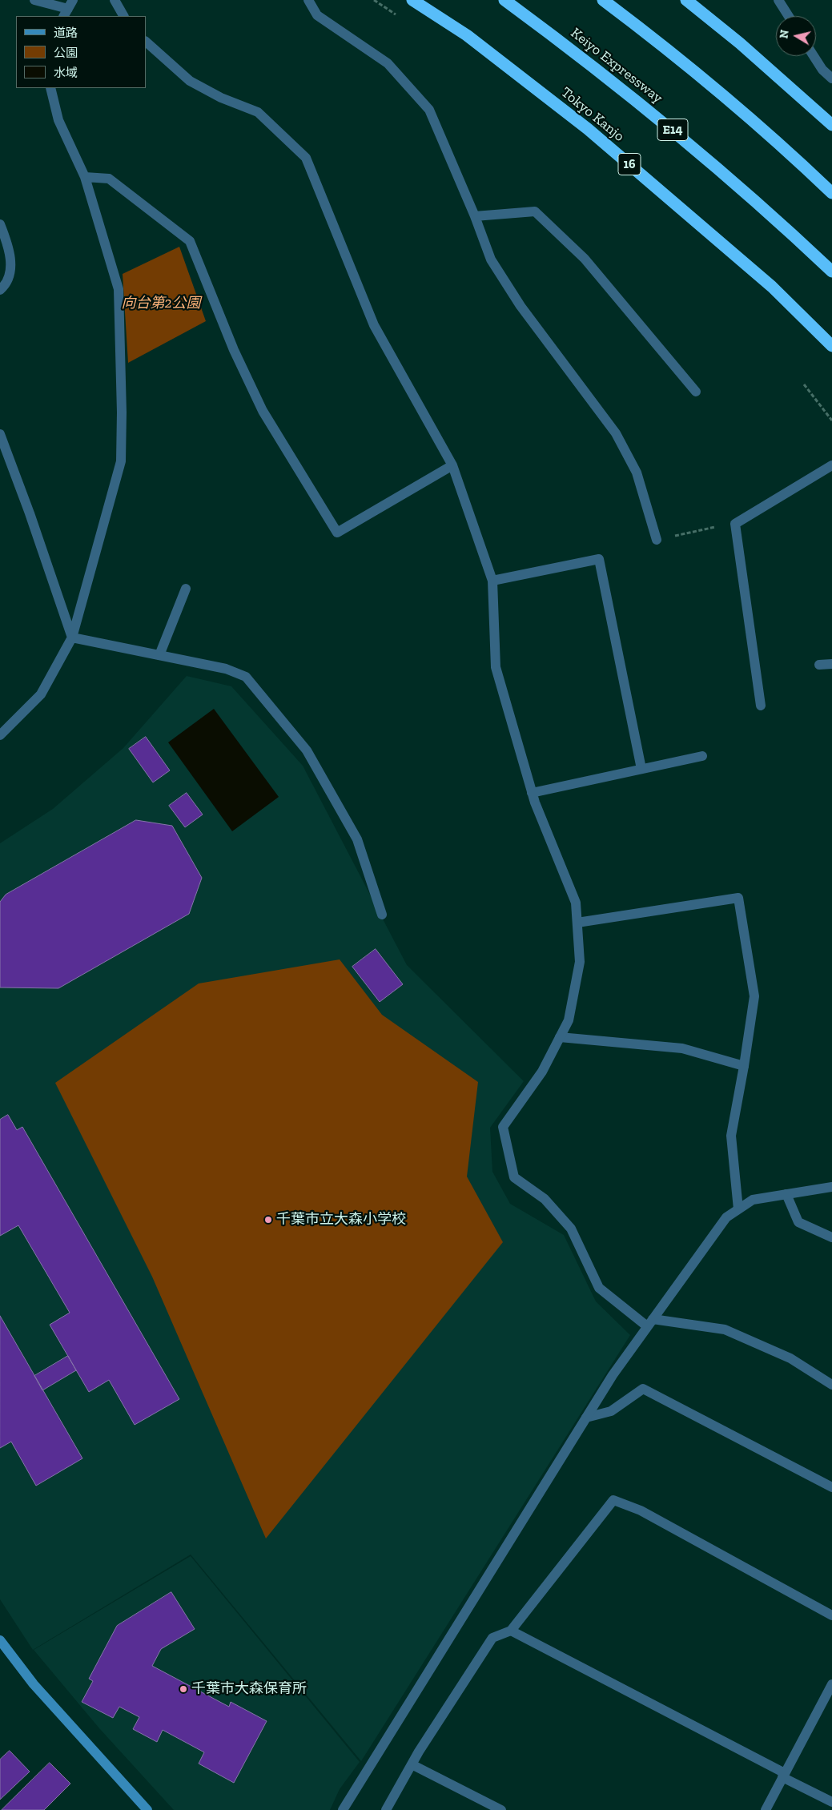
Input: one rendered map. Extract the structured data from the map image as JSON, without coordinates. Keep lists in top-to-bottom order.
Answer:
{
  "streets": {
    "highway": [
      "Keiyo Expressway",
      "Tokyo Kanjo",
      "E14",
      "16"
    ]
  },
  "parks": ["向台第2公園"],
  "places": ["千葉市立大森小学校", "千葉市大森保育所"],
  "legend": ["道路", "公園", "水域"],
  "north": "left"
}
